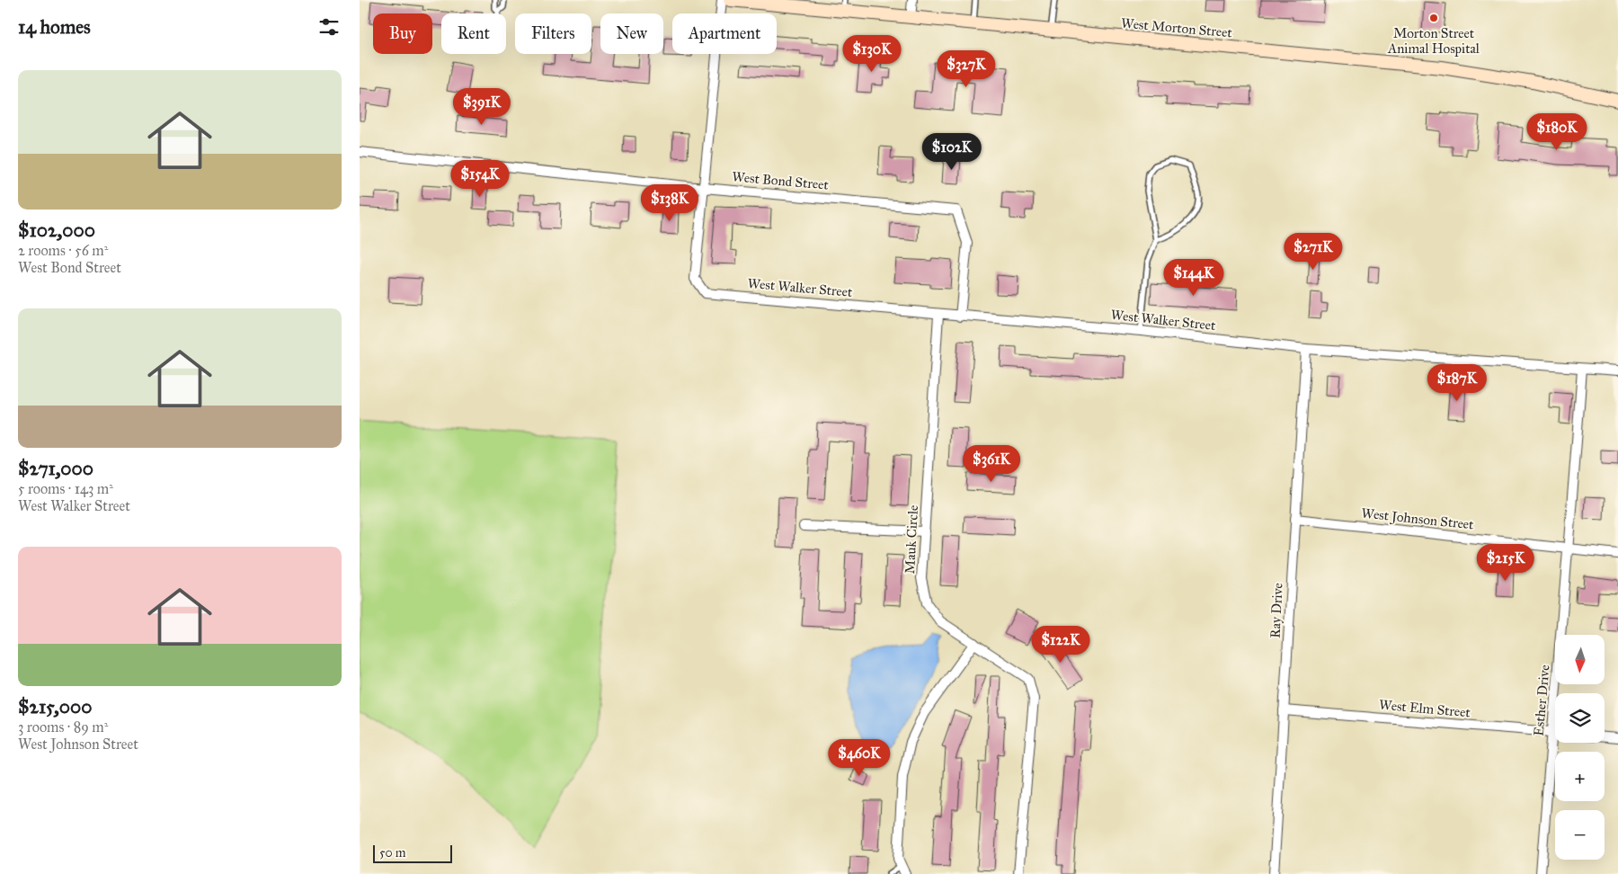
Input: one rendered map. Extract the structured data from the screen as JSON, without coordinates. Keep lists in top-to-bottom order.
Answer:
{
  "streets": {
    "main road": ["West Morton Street"],
    "street": [
      "West Bond Street",
      "West Walker Street",
      "West Johnson Street",
      "Mauk Circle",
      "Ray Drive",
      "Esther Drive",
      "West Elm Street"
    ]
  },
  "crossings": [
    ["West Bond Street", "West Walker Street"],
    ["West Walker Street", "Mauk Circle"],
    ["West Walker Street", "Ray Drive"],
    ["West Walker Street", "Esther Drive"],
    ["West Johnson Street", "Ray Drive"],
    ["West Johnson Street", "Esther Drive"],
    ["Ray Drive", "West Elm Street"],
    ["Esther Drive", "West Elm Street"]
  ],
  "places": ["Morton Street Animal Hospital"],
  "scale_bar": "50 m",
  "north": "bottom",
  "page": {
    "heading": "14 homes",
    "chip": [
      "Buy",
      "Rent",
      "Filters",
      "New",
      "Apartment"
    ],
    "price": [
      "$130K",
      "$327K",
      "$391K",
      "$180K",
      "$102K",
      "$154K",
      "$138K",
      "$271K",
      "$144K",
      "$187K",
      "$361K",
      "$215K",
      "$122K",
      "$460K"
    ],
    "list": [
      {
        "name": "$102,000",
        "note": "2 rooms · 56 m² · West Bond Street"
      },
      {
        "name": "$271,000",
        "note": "5 rooms · 143 m² · West Walker Street"
      },
      {
        "name": "$215,000",
        "note": "3 rooms · 89 m² · West Johnson Street"
      }
    ],
    "map_buttons": ["+", "−"],
    "scale": "50 m"
  }
}
